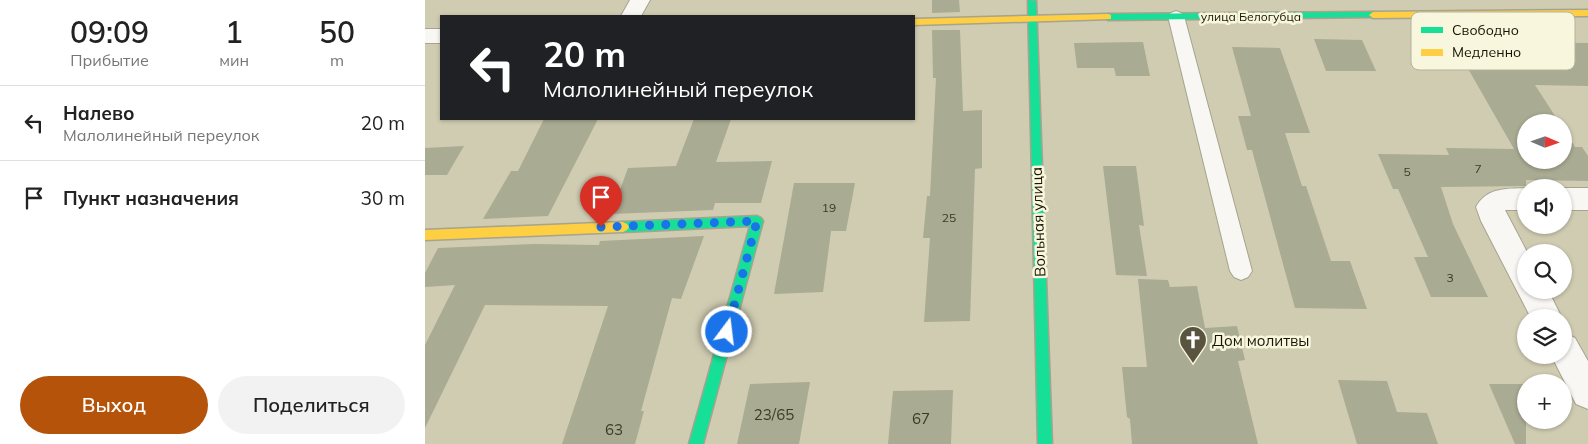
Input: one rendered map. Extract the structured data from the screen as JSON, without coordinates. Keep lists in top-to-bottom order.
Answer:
{
  "streets": {
    "street": ["улица Белогубца", "Вольная улица"]
  },
  "crossings": [
    ["улица Белогубца", "Вольная улица"]
  ],
  "places": {
    "church": ["Дом молитвы"]
  },
  "house_numbers": [
    "7",
    "5",
    "19",
    "25",
    "3",
    "23/65",
    "67",
    "63"
  ],
  "legend": ["Свободно", "Медленно"],
  "north": "right",
  "page": {
    "eta": [
      "09:09",
      "Прибытие",
      "1",
      "мин",
      "50",
      "m"
    ],
    "turn": ["20 m", "Малолинейный переулок"],
    "list": [
      {
        "name": "Налево",
        "note": "Малолинейный переулок",
        "value": "20 m"
      },
      {
        "name": "Пункт назначения",
        "value": "30 m"
      }
    ],
    "map_buttons": "+",
    "buttons": ["Выход", "Поделиться"]
  }
}
